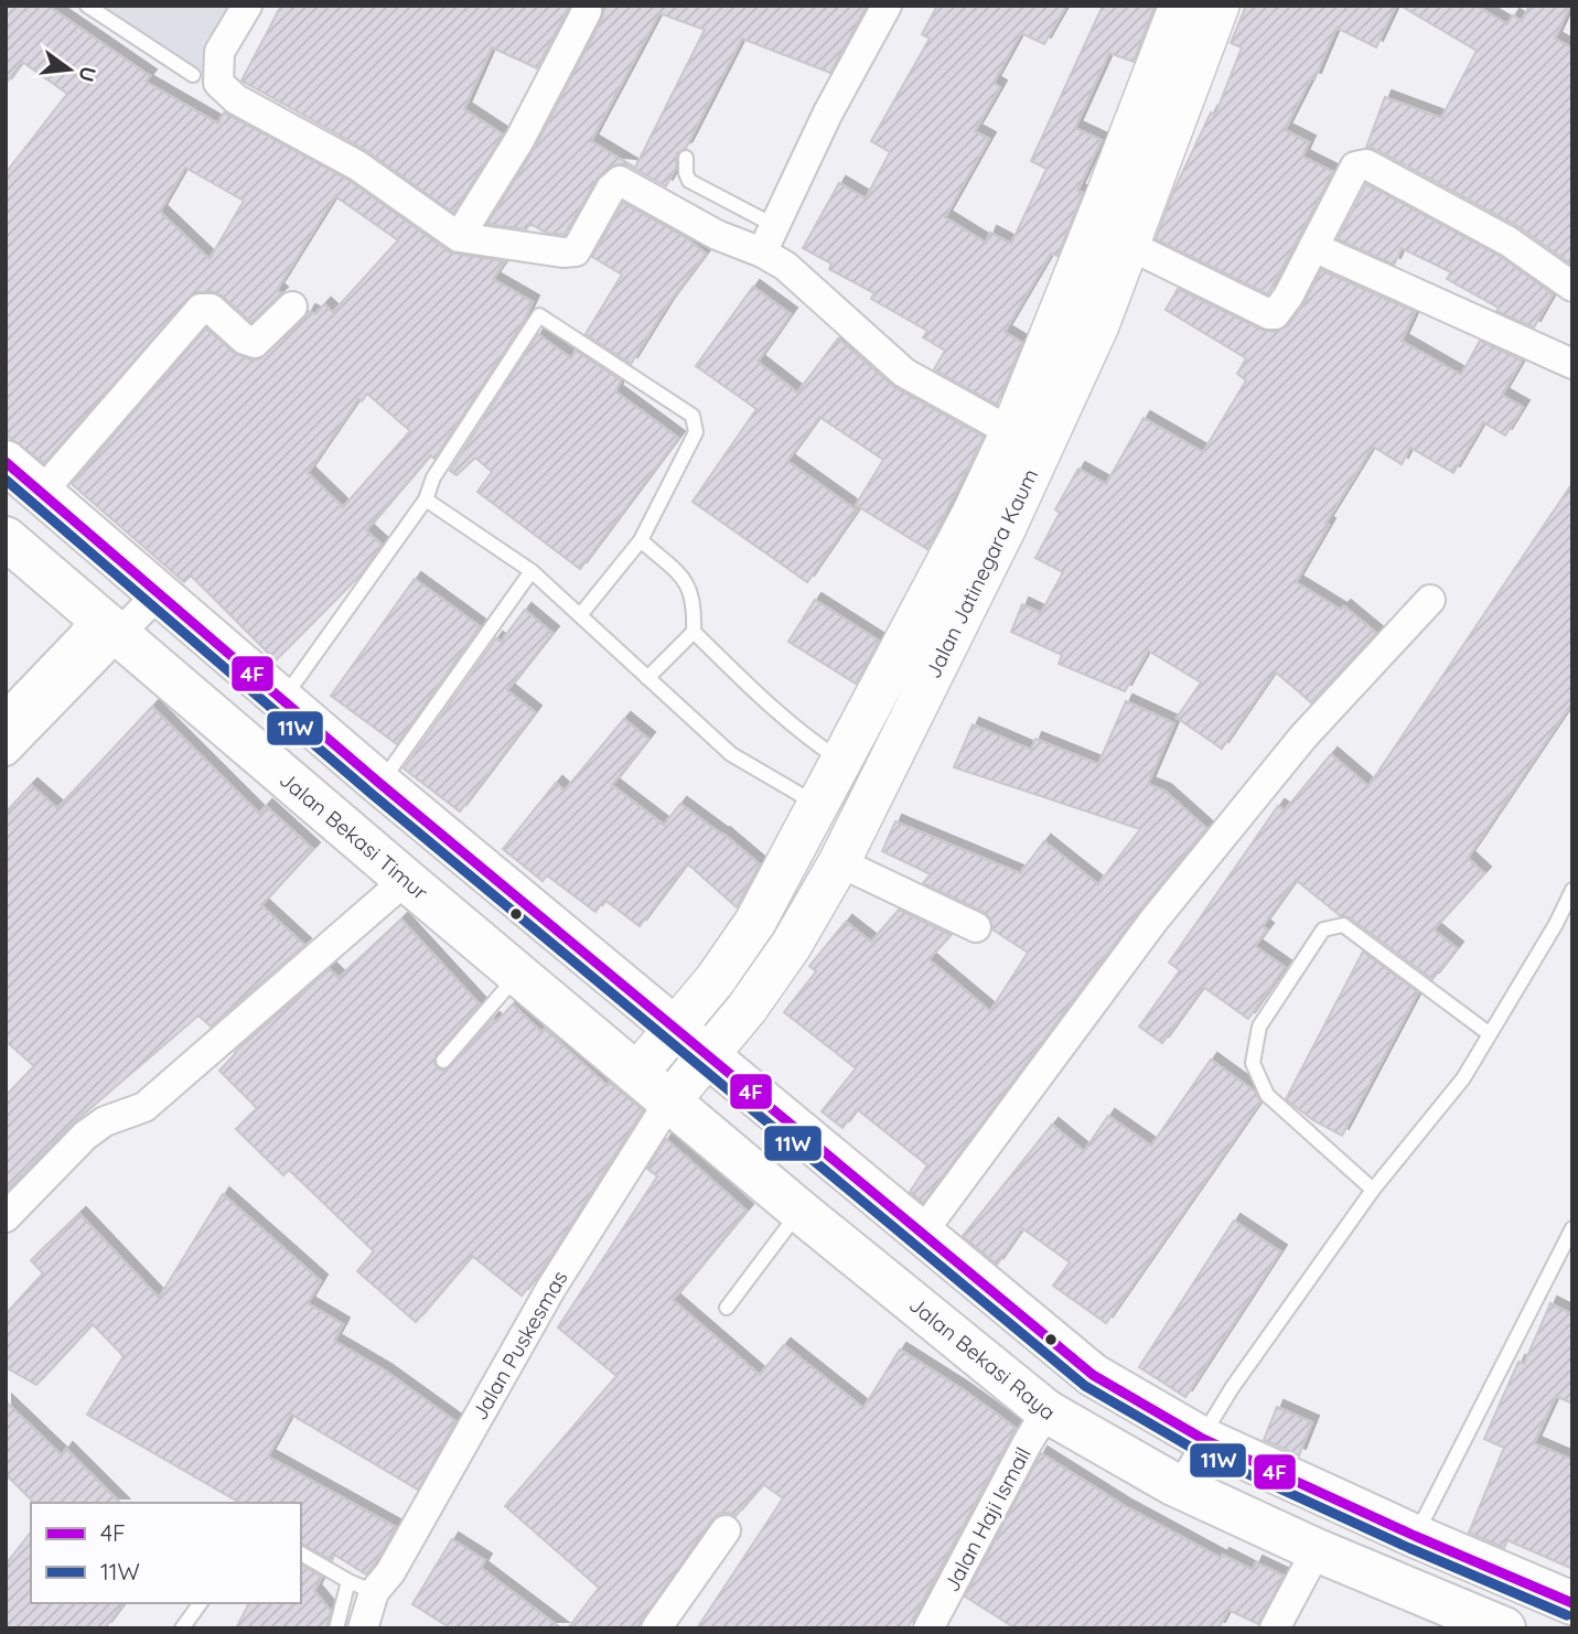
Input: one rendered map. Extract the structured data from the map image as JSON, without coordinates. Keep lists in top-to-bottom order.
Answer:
{
  "streets": {
    "main road": ["Jalan Bekasi Timur", "Jalan Bekasi Raya"],
    "street": ["Jalan Jatinegara Kaum", "Jalan Puskesmas", "Jalan Haji Ismail"]
  },
  "crossings": [
    ["Jalan Jatinegara Kaum", "Jalan Bekasi Timur"],
    ["Jalan Jatinegara Kaum", "Jalan Puskesmas"],
    ["Jalan Jatinegara Kaum", "Jalan Bekasi Raya"],
    ["Jalan Bekasi Timur", "Jalan Puskesmas"],
    ["Jalan Bekasi Timur", "Jalan Bekasi Raya"],
    ["Jalan Puskesmas", "Jalan Bekasi Raya"],
    ["Jalan Bekasi Raya", "Jalan Haji Ismail"]
  ],
  "lines": ["transit line 4F", "transit line 11W"],
  "legend": ["4F", "11W"],
  "north": "right"
}
